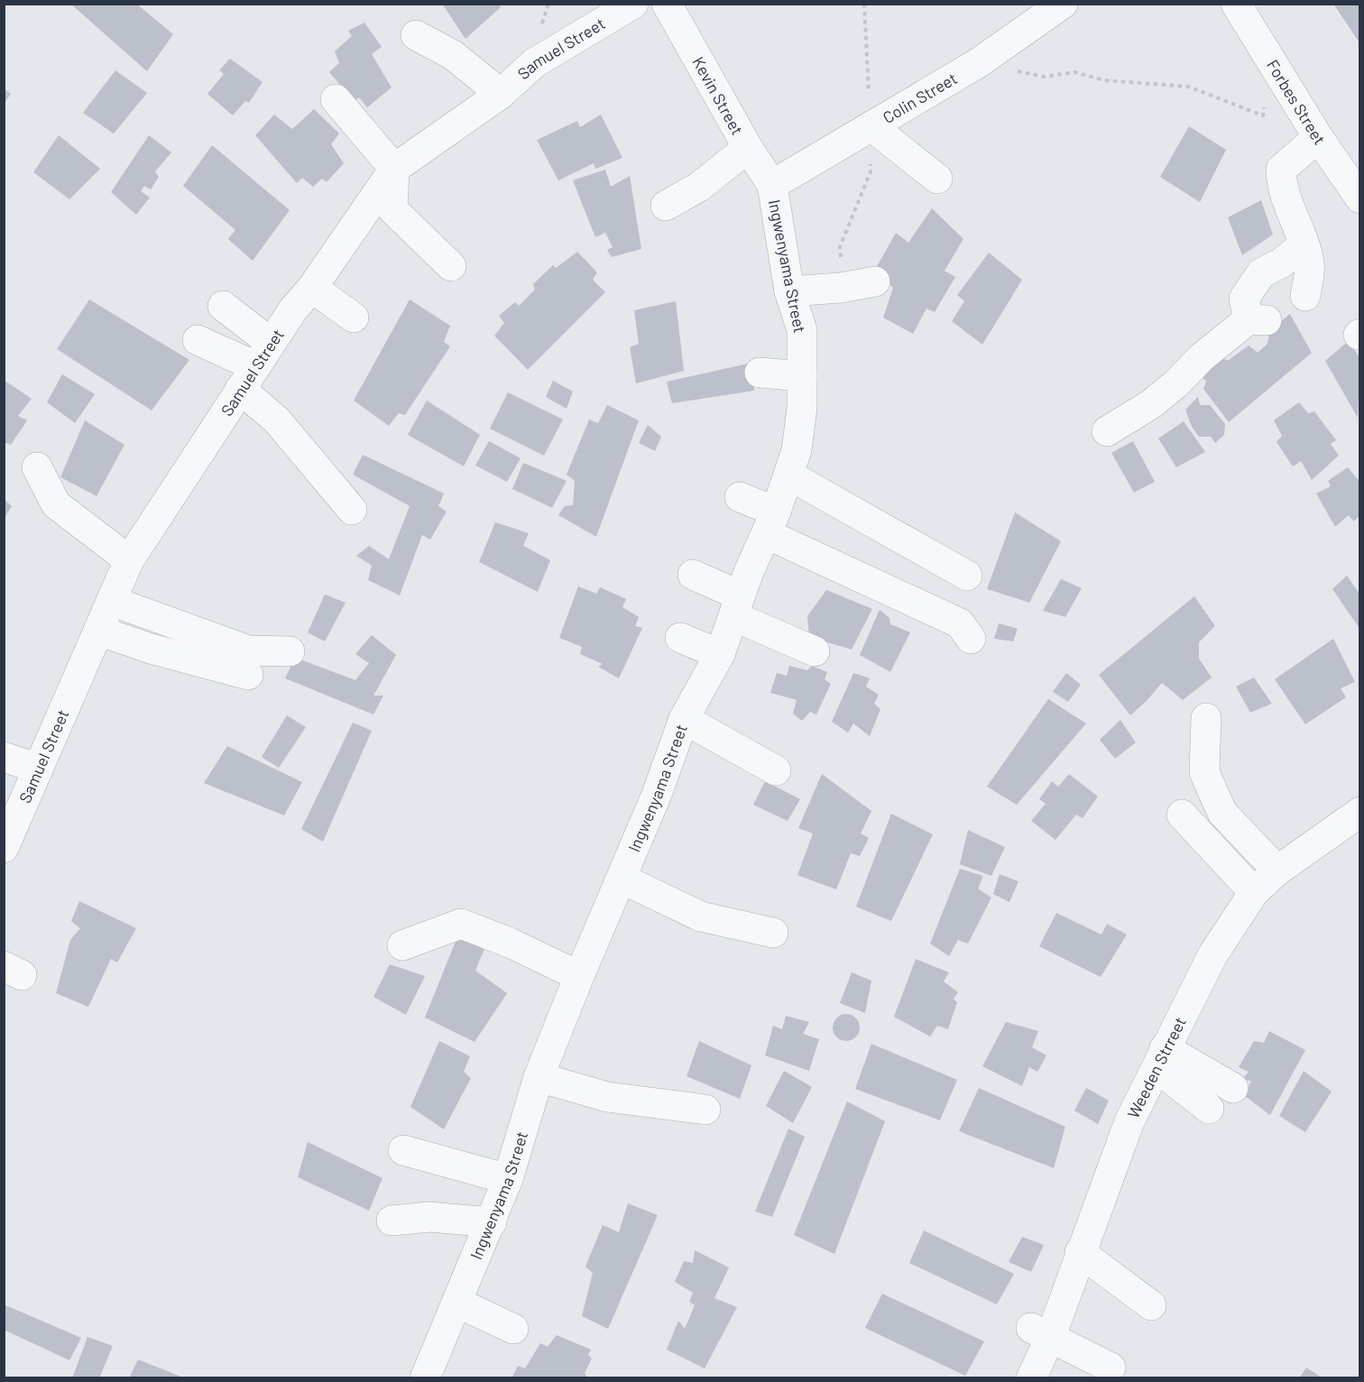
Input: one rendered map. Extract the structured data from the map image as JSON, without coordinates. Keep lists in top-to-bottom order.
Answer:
{
  "streets": {
    "street": [
      "Samuel Street",
      "Kevin Street",
      "Colin Street",
      "Forbes Street",
      "Ingwenyama Street",
      "Weeden Strreet"
    ]
  },
  "crossings": [
    ["Kevin Street", "Colin Street"],
    ["Kevin Street", "Ingwenyama Street"],
    ["Colin Street", "Ingwenyama Street"]
  ]
}
